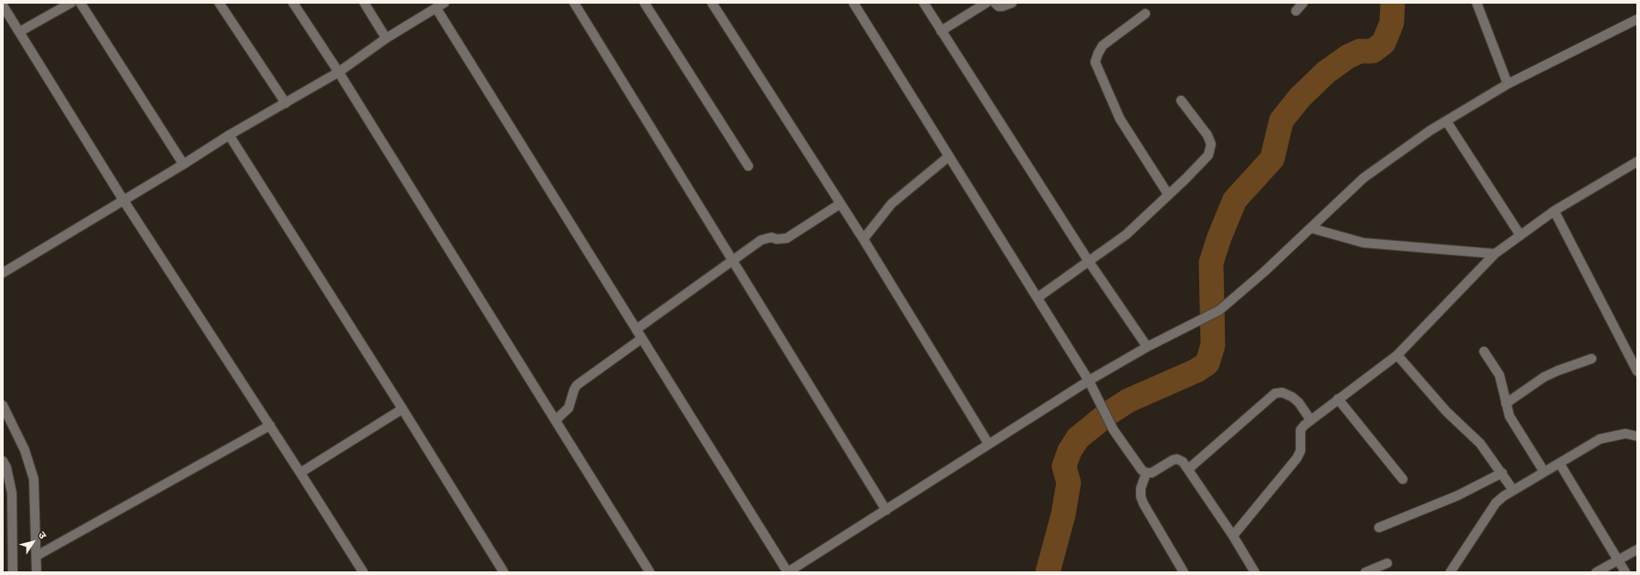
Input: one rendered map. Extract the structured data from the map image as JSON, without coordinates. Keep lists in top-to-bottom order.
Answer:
{
  "north": "top right"
}
